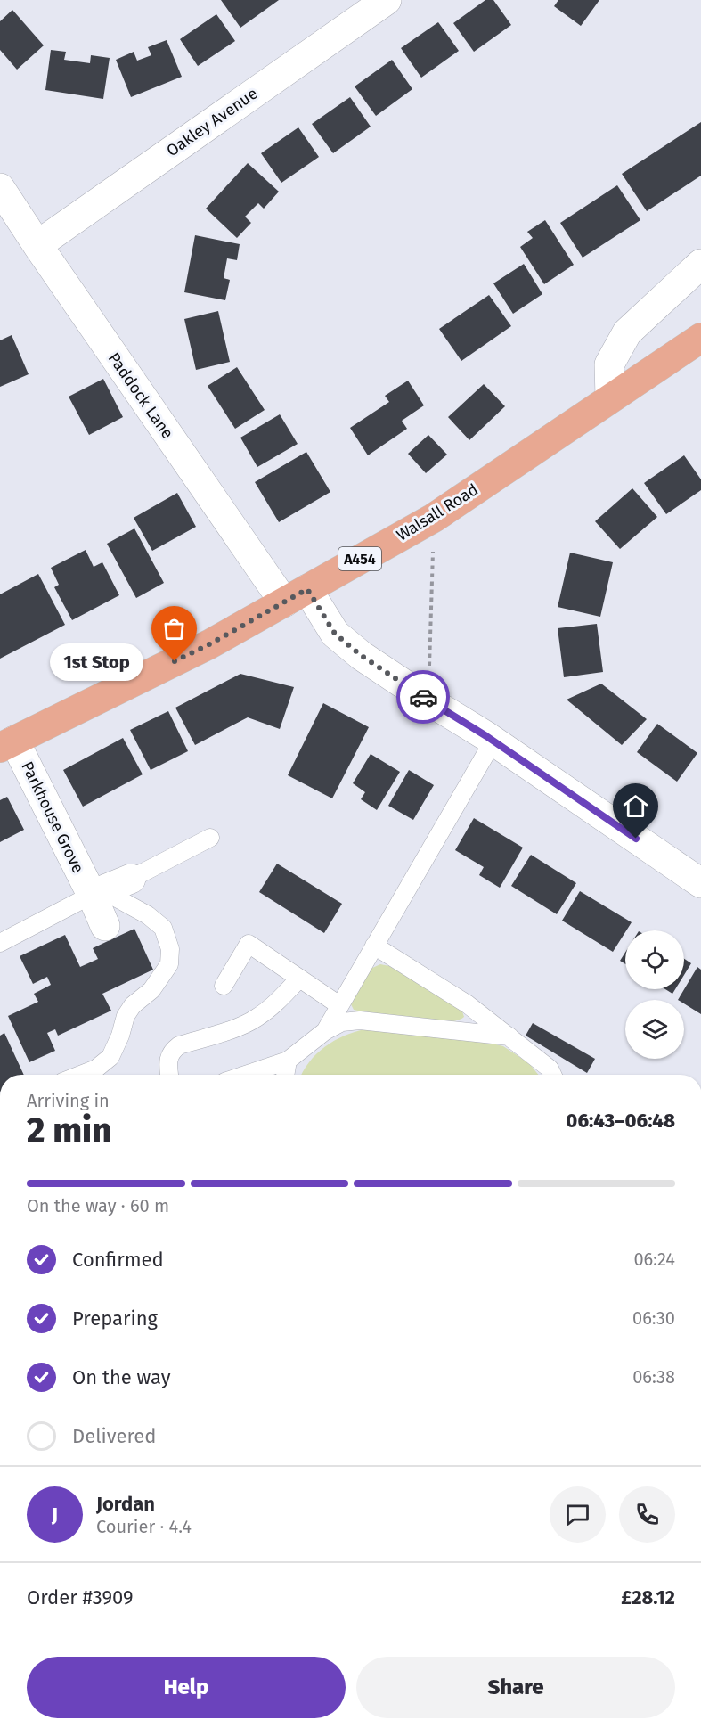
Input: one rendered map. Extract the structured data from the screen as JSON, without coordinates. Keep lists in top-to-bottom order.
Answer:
{
  "streets": {
    "main road": ["Walsall Road", "A454"],
    "street": ["Oakley Avenue", "Paddock Lane", "Parkhouse Grove"]
  },
  "crossings": [
    ["Oakley Avenue", "Paddock Lane"],
    ["Paddock Lane", "Walsall Road"],
    ["Walsall Road", "Parkhouse Grove"]
  ],
  "places": ["1st Stop"],
  "page": {
    "bubble": "1st Stop",
    "heading": ["2 min", "Arriving in", "06:43–06:48"],
    "panel": [
      "Jordan",
      "Courier · 4.4",
      "Order #3909",
      "£28.12"
    ],
    "bar": "On the way · 60 m",
    "list": [
      ["Confirmed", "06:24"],
      ["Preparing", "06:30"],
      ["On the way", "06:38"],
      "Delivered"
    ],
    "round": "J",
    "buttons": ["Help", "Share"]
  }
}
